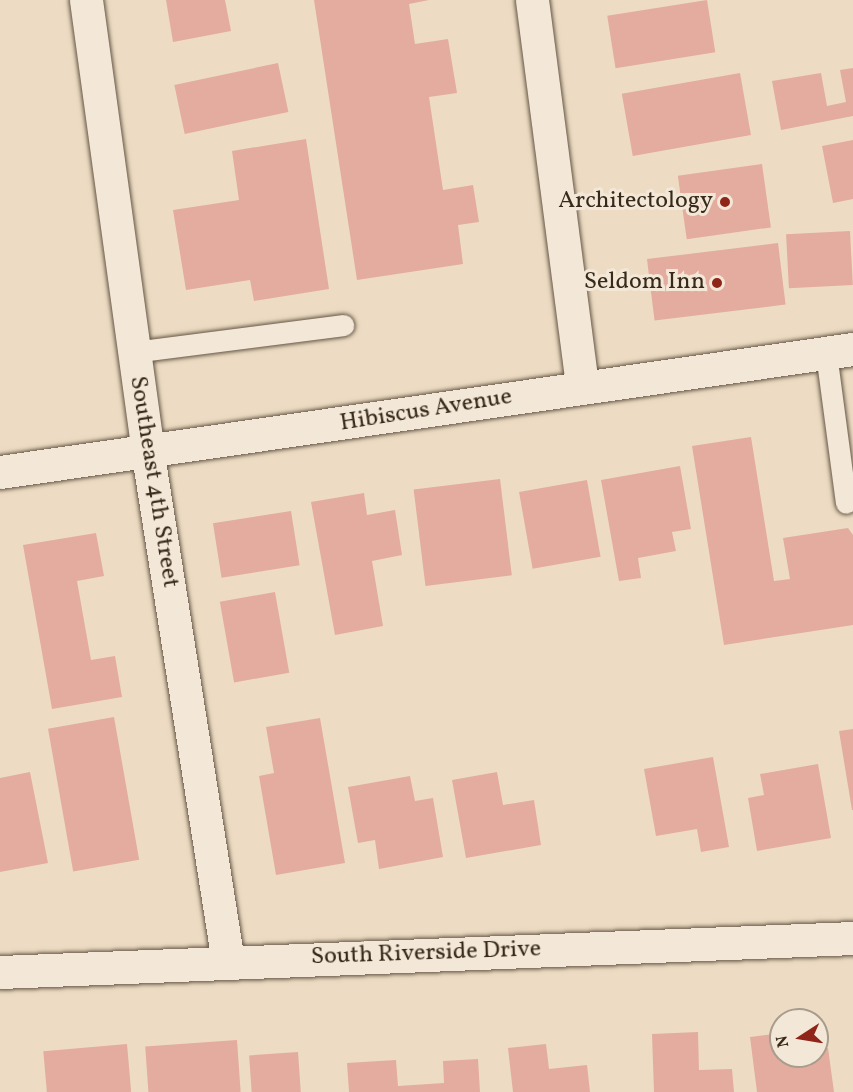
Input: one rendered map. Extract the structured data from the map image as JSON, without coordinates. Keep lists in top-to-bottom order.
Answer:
{
  "streets": {
    "street": ["Hibiscus Avenue", "Southeast 4th Street", "South Riverside Drive"]
  },
  "crossings": [
    ["Hibiscus Avenue", "Southeast 4th Street"],
    ["Southeast 4th Street", "South Riverside Drive"]
  ],
  "places": ["Architectology", "Seldom Inn"],
  "north": "left"
}
